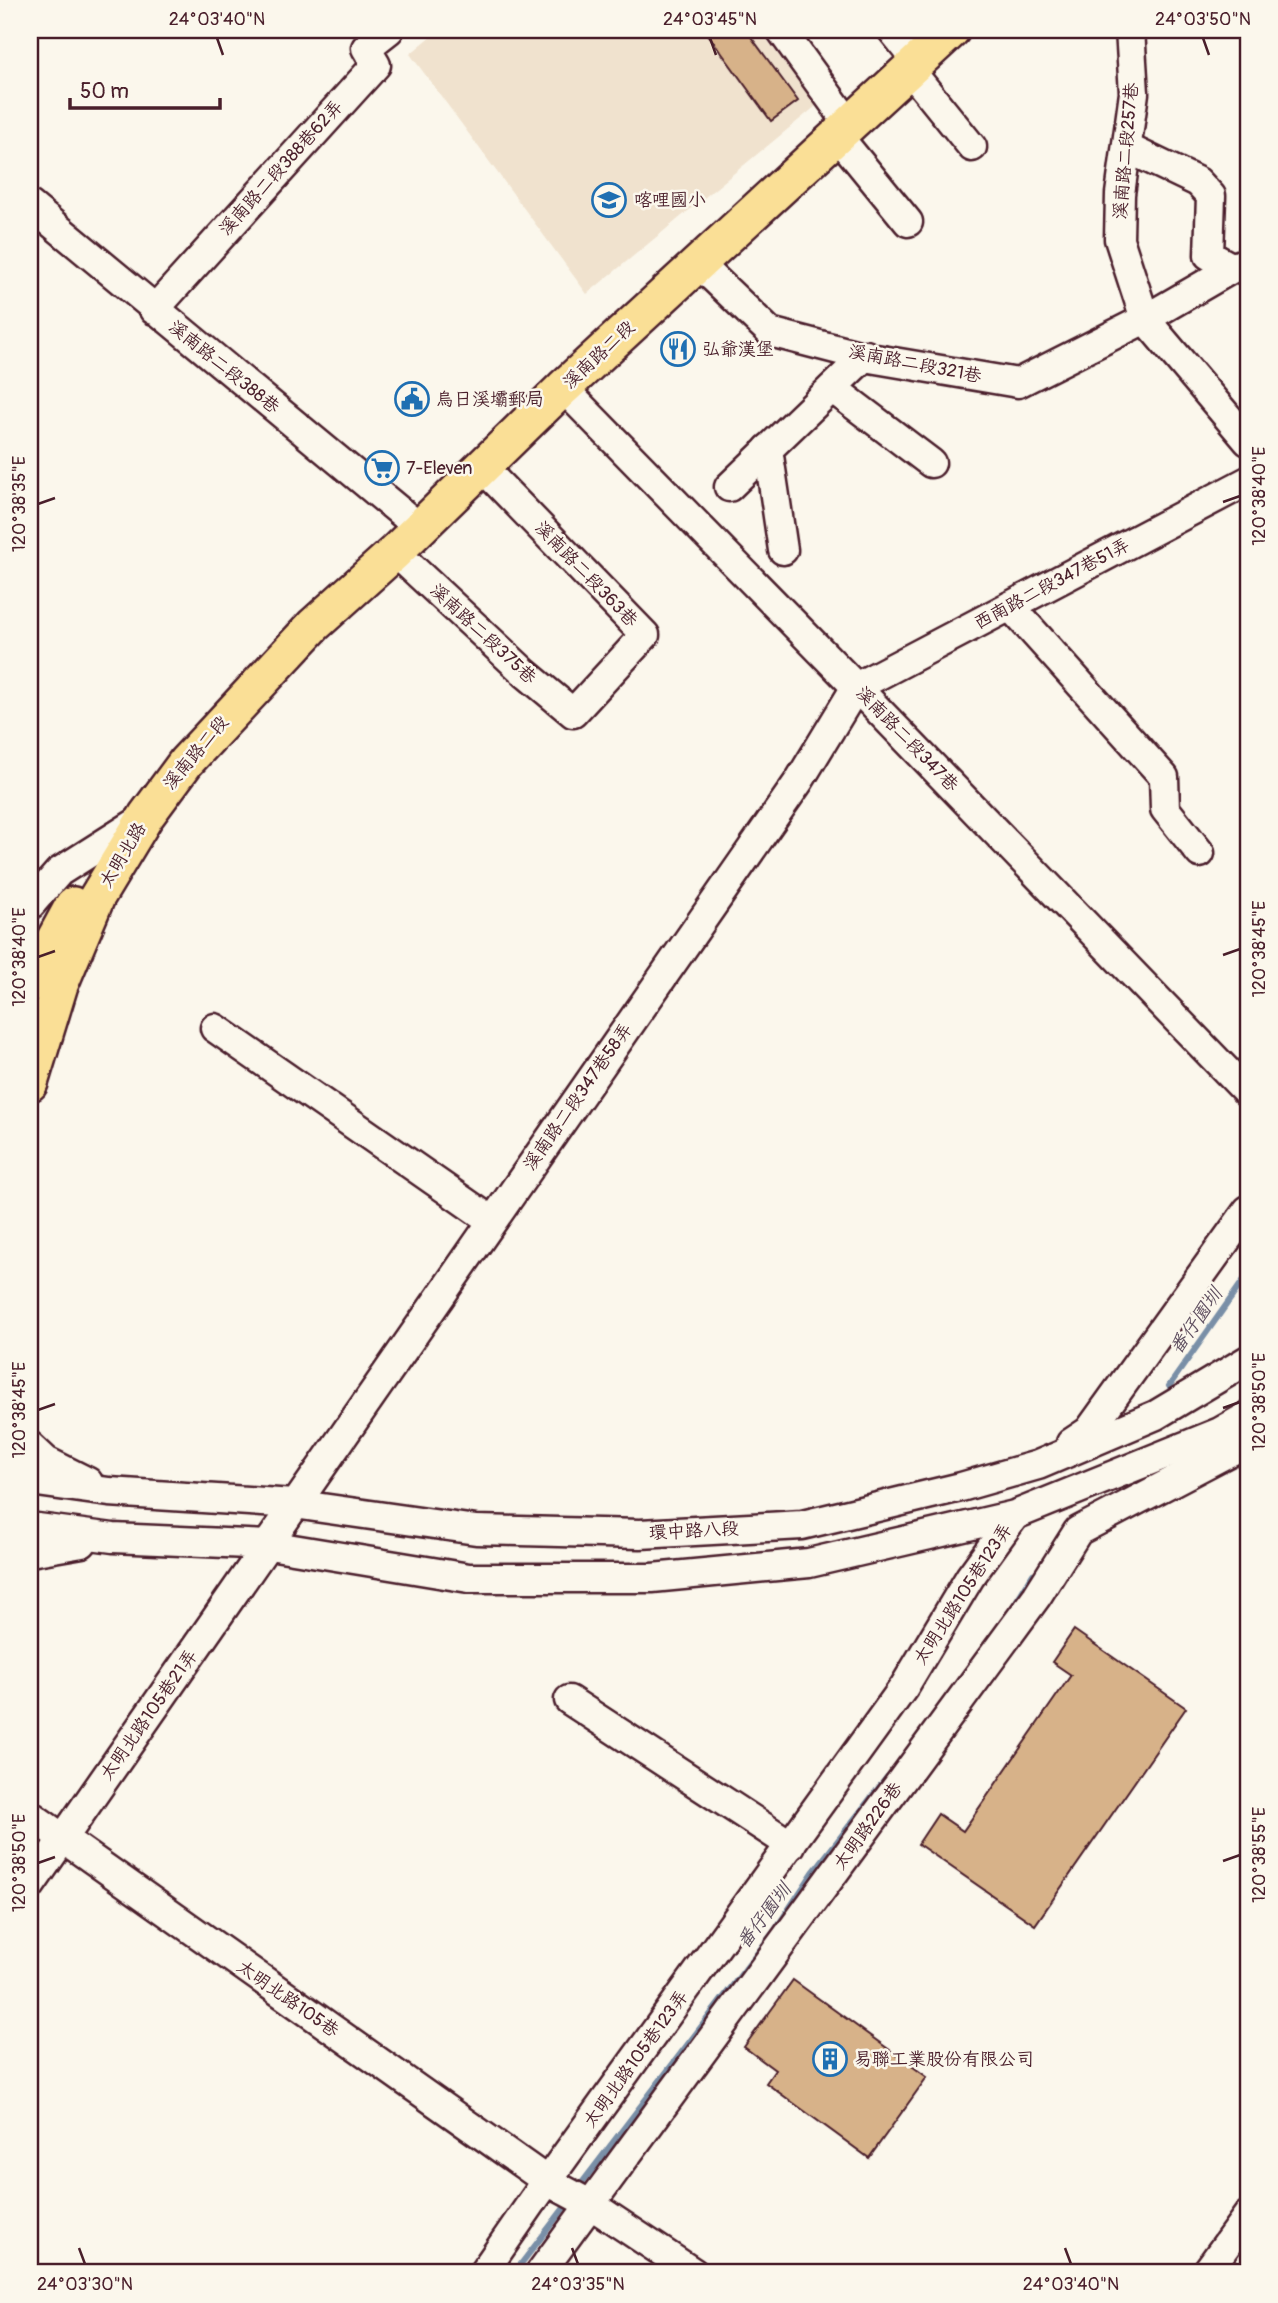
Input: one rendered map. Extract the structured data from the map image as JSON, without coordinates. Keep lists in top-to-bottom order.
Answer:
{
  "streets": {
    "main road": ["溪南路二段", "太明北路"],
    "street": [
      "溪南路二段257巷",
      "溪南路二段388巷62弄",
      "溪南路二段321巷",
      "溪南路二段388巷",
      "溪南路二段363巷",
      "西南路二段347巷51弄",
      "溪南路二段375巷",
      "溪南路二段347巷",
      "溪南路二段347巷58弄",
      "環中路八段",
      "太明北路105巷123弄",
      "太明北路105巷21弄",
      "太明路226巷",
      "太明北路105巷"
    ]
  },
  "crossings": [
    ["溪南路二段257巷", "溪南路二段321巷"],
    ["溪南路二段388巷62弄", "溪南路二段388巷"],
    ["溪南路二段", "溪南路二段321巷"],
    ["溪南路二段", "溪南路二段388巷"],
    ["溪南路二段", "溪南路二段363巷"],
    ["溪南路二段", "溪南路二段375巷"],
    ["溪南路二段", "溪南路二段347巷"],
    ["溪南路二段", "太明北路"],
    ["溪南路二段363巷", "溪南路二段375巷"],
    ["西南路二段347巷51弄", "溪南路二段347巷"],
    ["西南路二段347巷51弄", "溪南路二段347巷58弄"],
    ["溪南路二段347巷", "溪南路二段347巷58弄"],
    ["溪南路二段347巷58弄", "環中路八段"],
    ["溪南路二段347巷58弄", "太明北路105巷21弄"],
    ["環中路八段", "太明北路105巷21弄"],
    ["太明北路105巷123弄", "太明北路105巷"],
    ["太明北路105巷21弄", "太明北路105巷"],
    ["太明路226巷", "太明北路105巷"]
  ],
  "water": ["番仔園圳"],
  "places": {
    "school or university": ["喀哩國小"],
    "restaurant": ["弘爺漢堡"],
    "public building": ["烏日溪壩郵局"],
    "supermarket": ["7-Eleven"],
    "building": ["易聯工業股份有限公司"]
  },
  "scale_bar": "50 m",
  "coordinates": [
    "24°03'40\"N",
    "24°03'45\"N",
    "24°03'50\"N",
    "120°38'40\"E",
    "120°38'35\"E",
    "120°38'45\"E",
    "120°38'50\"E",
    "120°38'55\"E",
    "24°03'30\"N",
    "24°03'35\"N"
  ]
}
